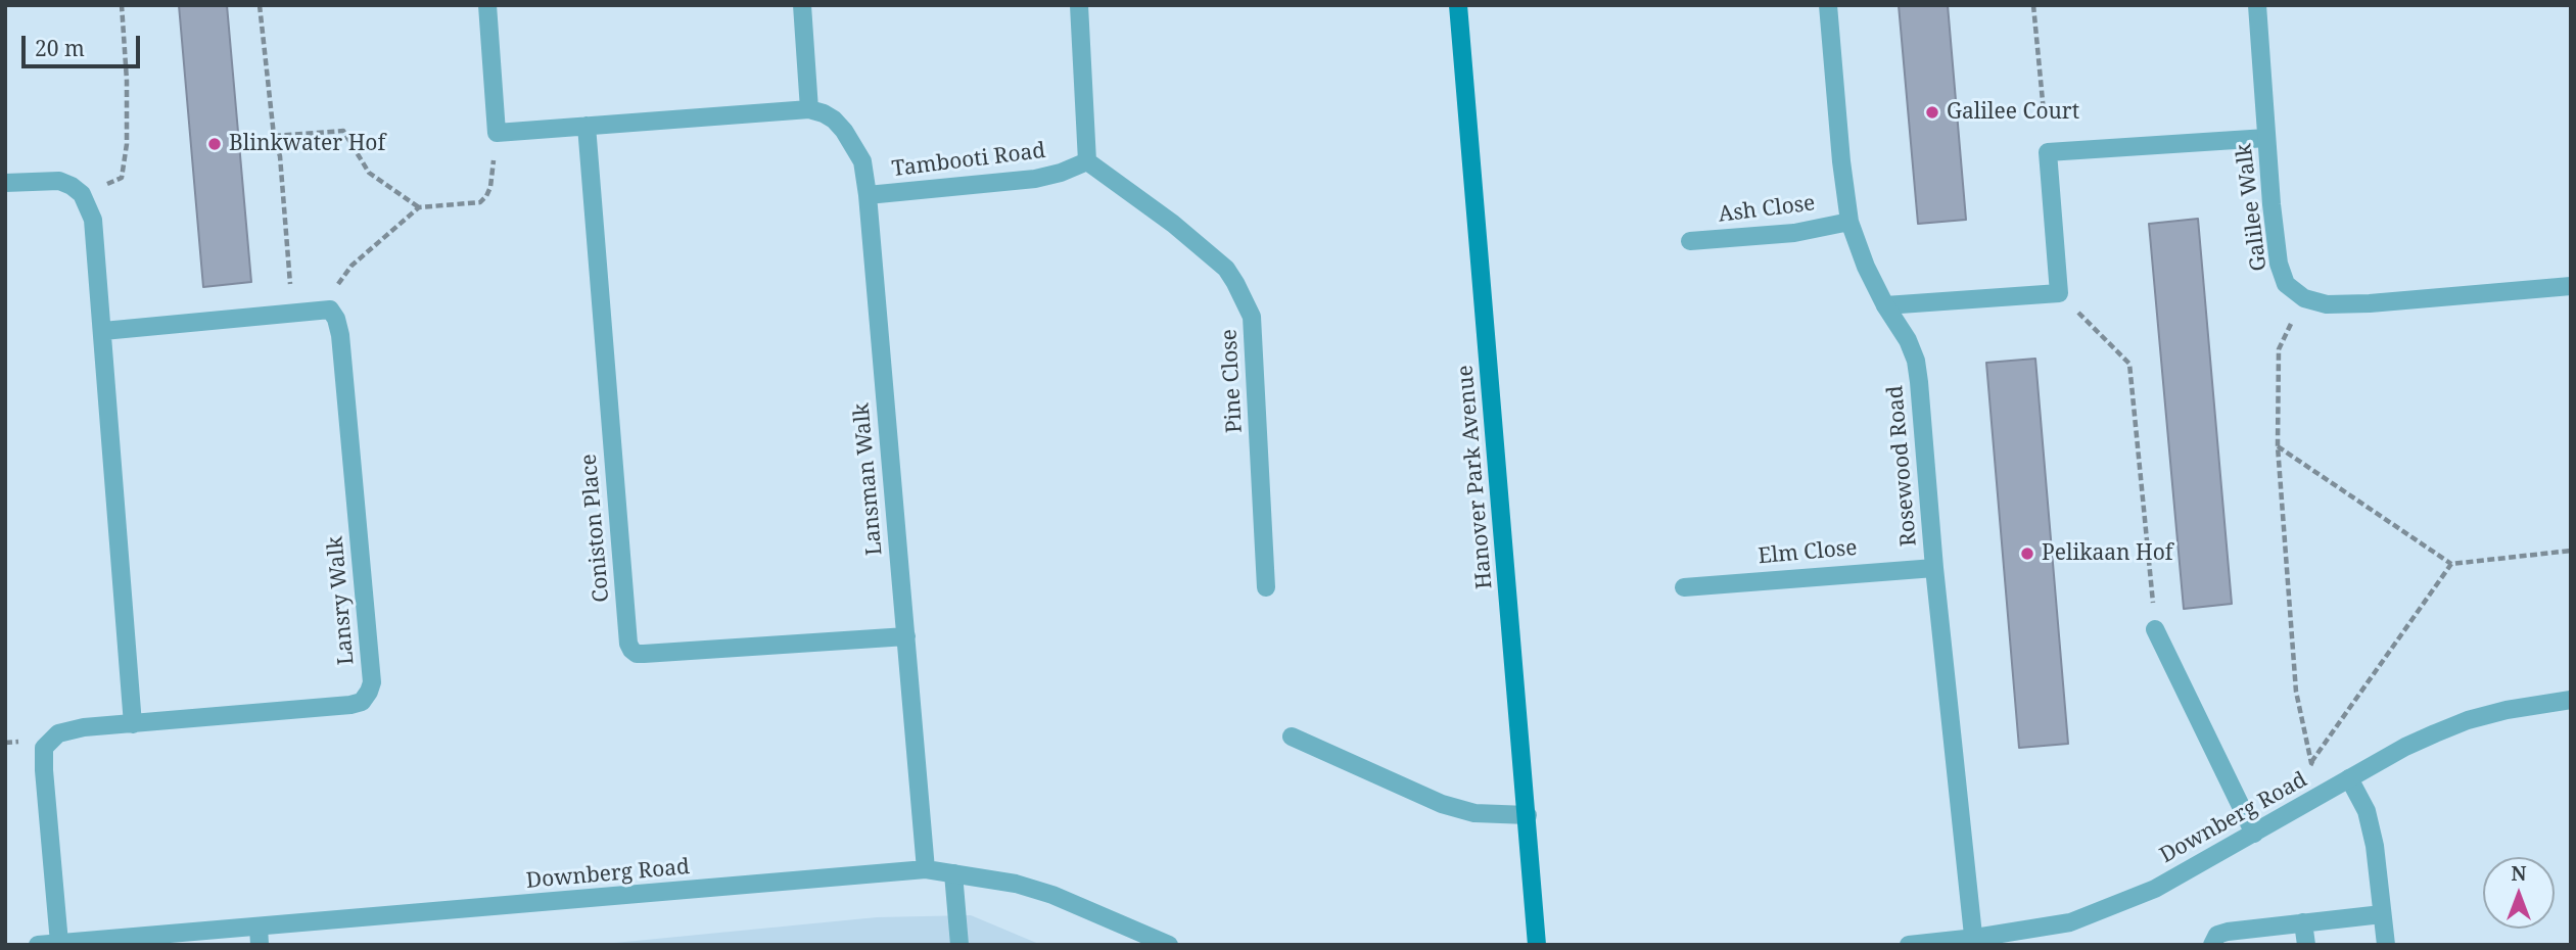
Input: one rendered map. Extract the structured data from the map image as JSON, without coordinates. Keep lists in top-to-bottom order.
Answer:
{
  "streets": {
    "street": [
      "Tambooti Road",
      "Galilee Walk",
      "Ash Close",
      "Pine Close",
      "Rosewood Road",
      "Hanover Park Avenue",
      "Lansman Walk",
      "Coniston Place",
      "Elm Close",
      "Lansry Walk",
      "Downberg Road"
    ]
  },
  "crossings": [
    ["Tambooti Road", "Pine Close"],
    ["Tambooti Road", "Lansman Walk"],
    ["Ash Close", "Rosewood Road"],
    ["Rosewood Road", "Elm Close"],
    ["Rosewood Road", "Downberg Road"],
    ["Lansman Walk", "Coniston Place"],
    ["Lansman Walk", "Downberg Road"]
  ],
  "places": ["Galilee Court", "Blinkwater Hof", "Pelikaan Hof"],
  "scale_bar": "20 m",
  "north": "top"
}
